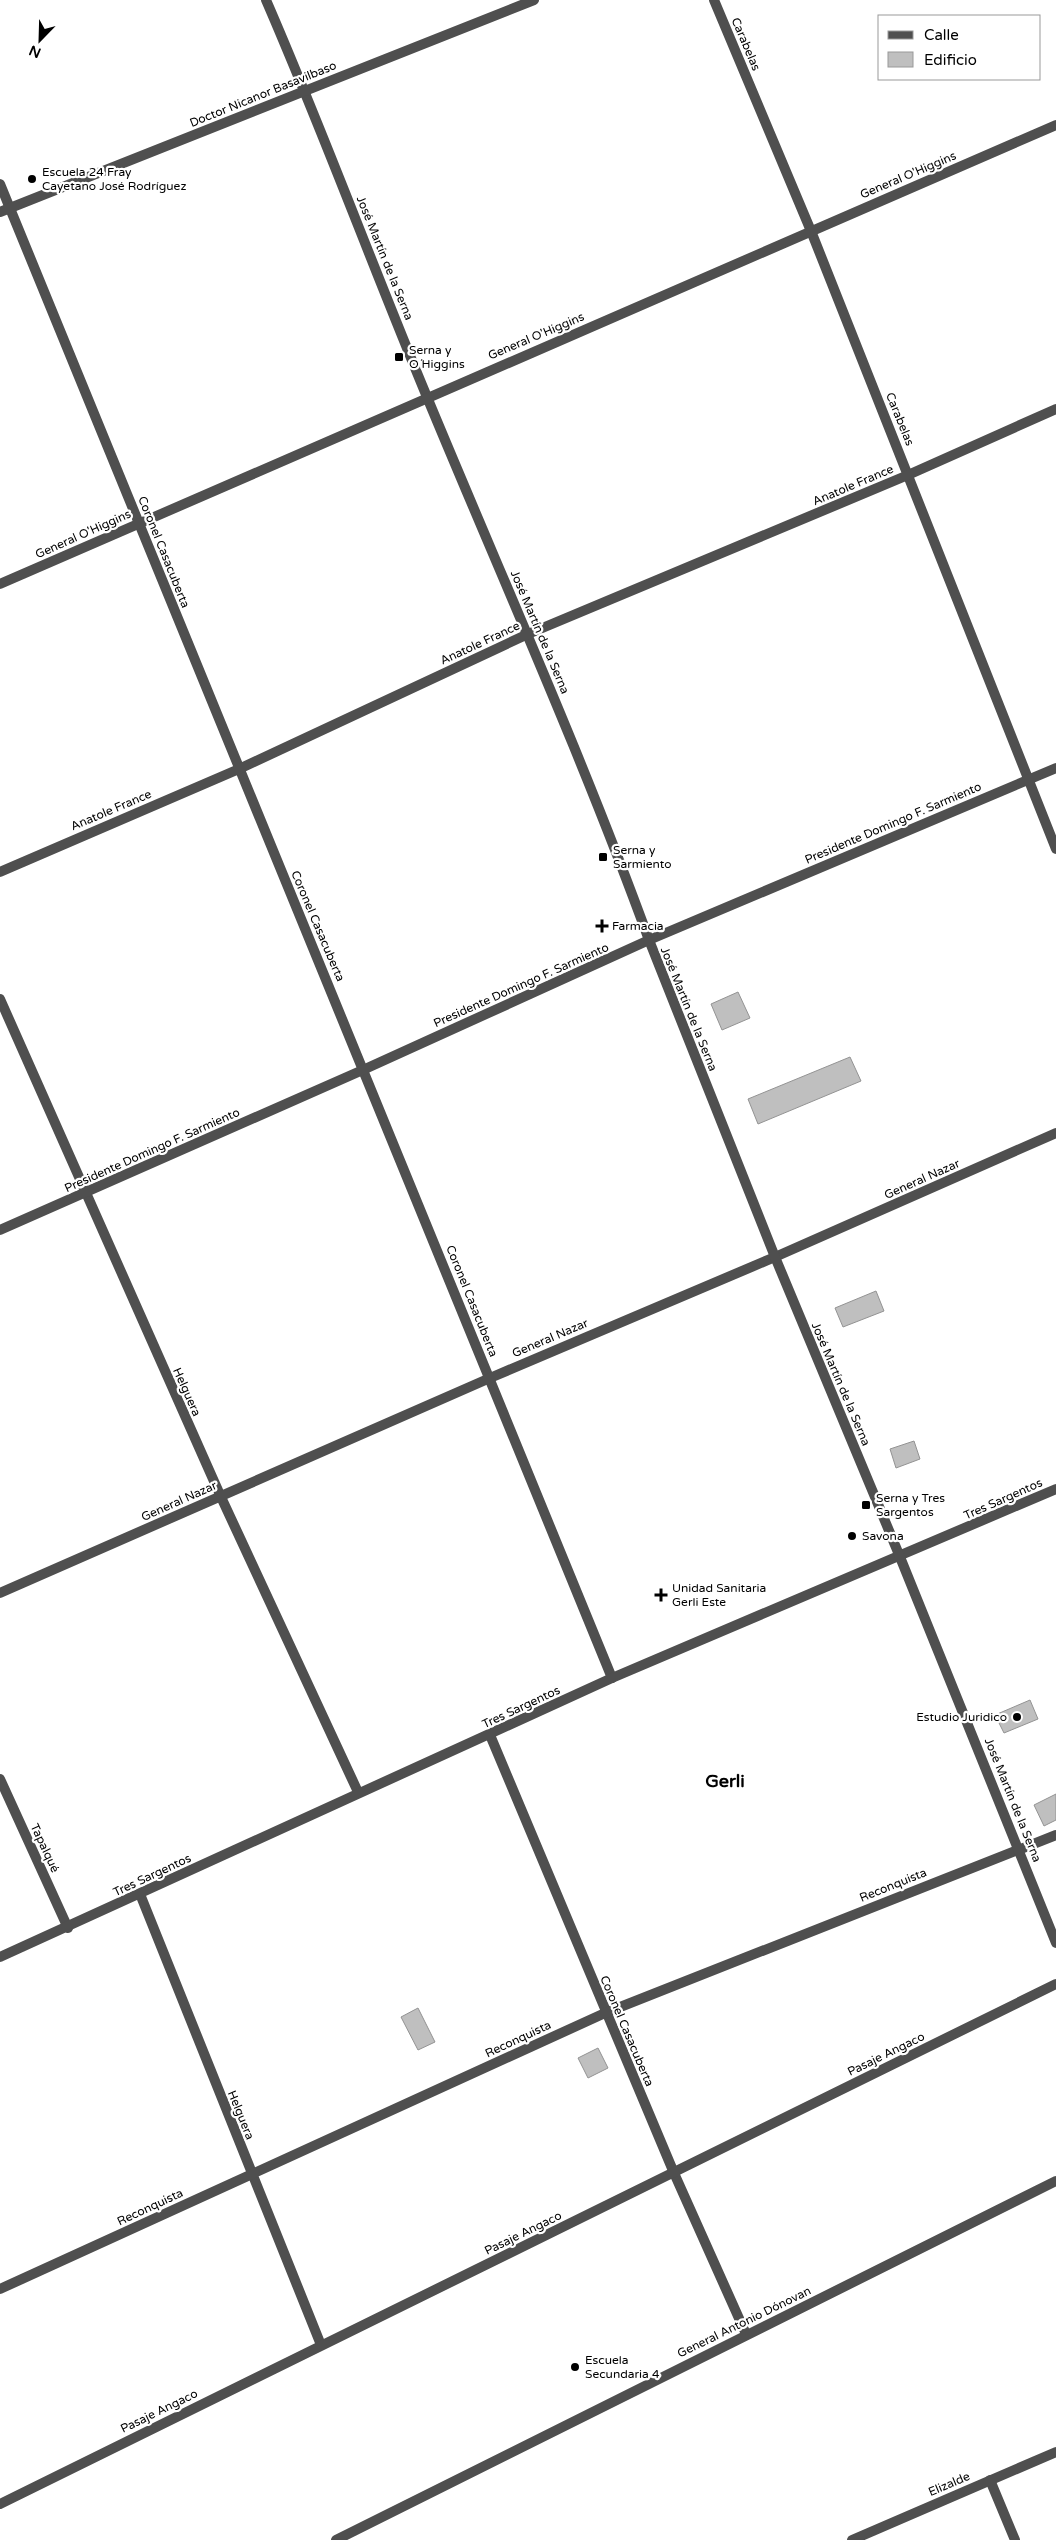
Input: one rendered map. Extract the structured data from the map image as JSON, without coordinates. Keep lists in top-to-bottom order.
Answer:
{
  "streets": {
    "street": [
      "Carabelas",
      "Doctor Nicanor Basavilbaso",
      "General O'Higgins",
      "José Martín de la Serna",
      "Anatole France",
      "Coronel Casacuberta",
      "Presidente Domingo F. Sarmiento",
      "General Nazar",
      "Helguera",
      "Tres Sargentos",
      "Tapalqué",
      "Reconquista",
      "Pasaje Angaco",
      "General Antonio Dónovan",
      "Elizalde"
    ]
  },
  "crossings": [
    ["Carabelas", "General O'Higgins"],
    ["Carabelas", "Anatole France"],
    ["Carabelas", "Presidente Domingo F. Sarmiento"],
    ["Doctor Nicanor Basavilbaso", "José Martín de la Serna"],
    ["Doctor Nicanor Basavilbaso", "Coronel Casacuberta"],
    ["General O'Higgins", "José Martín de la Serna"],
    ["General O'Higgins", "Coronel Casacuberta"],
    ["José Martín de la Serna", "Anatole France"],
    ["José Martín de la Serna", "Presidente Domingo F. Sarmiento"],
    ["José Martín de la Serna", "General Nazar"],
    ["José Martín de la Serna", "Tres Sargentos"],
    ["José Martín de la Serna", "Reconquista"],
    ["Anatole France", "Coronel Casacuberta"],
    ["Coronel Casacuberta", "Presidente Domingo F. Sarmiento"],
    ["Coronel Casacuberta", "General Nazar"],
    ["Coronel Casacuberta", "Tres Sargentos"],
    ["Coronel Casacuberta", "Reconquista"],
    ["Coronel Casacuberta", "Pasaje Angaco"],
    ["Coronel Casacuberta", "General Antonio Dónovan"],
    ["Presidente Domingo F. Sarmiento", "Helguera"],
    ["General Nazar", "Helguera"],
    ["Helguera", "Tres Sargentos"],
    ["Helguera", "Reconquista"],
    ["Helguera", "Pasaje Angaco"],
    ["Tres Sargentos", "Tapalqué"]
  ],
  "districts": ["Gerli"],
  "places": {
    "other": [
      "Escuela 24 Fray Cayetano José Rodríguez",
      "Savona",
      "Estudio Juridico",
      "Escuela Secundaria 4"
    ],
    "transit": ["Serna y O´Higgins", "Serna y Sarmiento", "Serna y Tres Sargentos"],
    "health": ["Farmacia", "Unidad Sanitaria Gerli Este"]
  },
  "legend": ["Calle", "Edificio"],
  "north": "bottom left"
}
